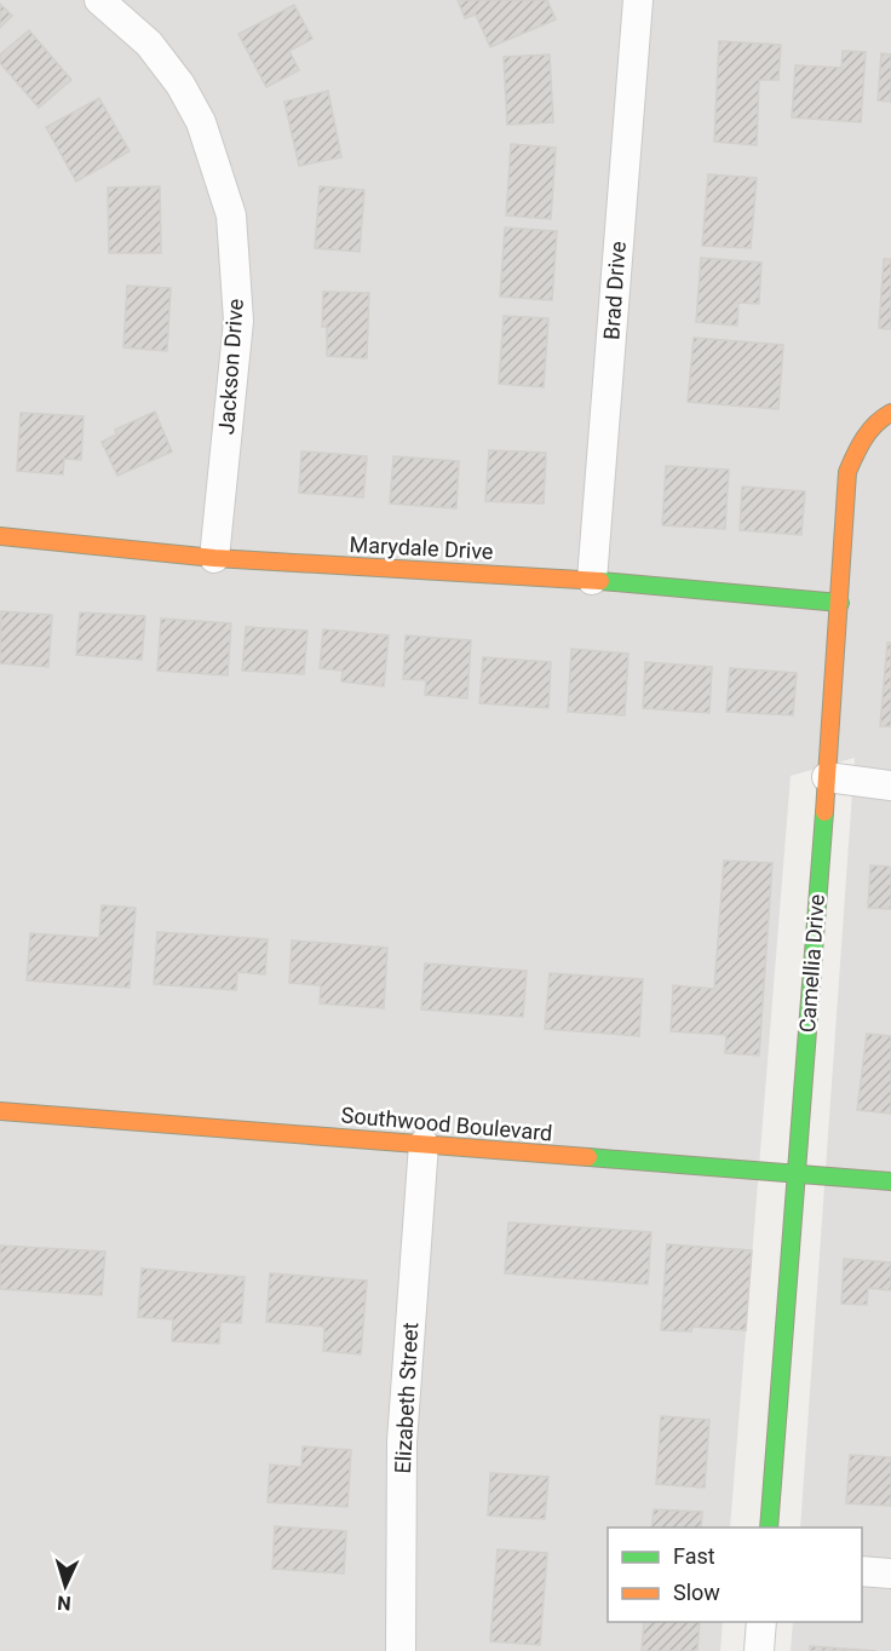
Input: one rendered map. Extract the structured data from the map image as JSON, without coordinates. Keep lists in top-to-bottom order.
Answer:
{
  "streets": {
    "street": [
      "Brad Drive",
      "Jackson Drive",
      "Marydale Drive",
      "Camellia Drive",
      "Southwood Boulevard",
      "Elizabeth Street"
    ]
  },
  "crossings": [
    ["Brad Drive", "Marydale Drive"],
    ["Jackson Drive", "Marydale Drive"],
    ["Marydale Drive", "Camellia Drive"],
    ["Camellia Drive", "Southwood Boulevard"],
    ["Southwood Boulevard", "Elizabeth Street"]
  ],
  "legend": ["Fast", "Slow"],
  "north": "bottom"
}
